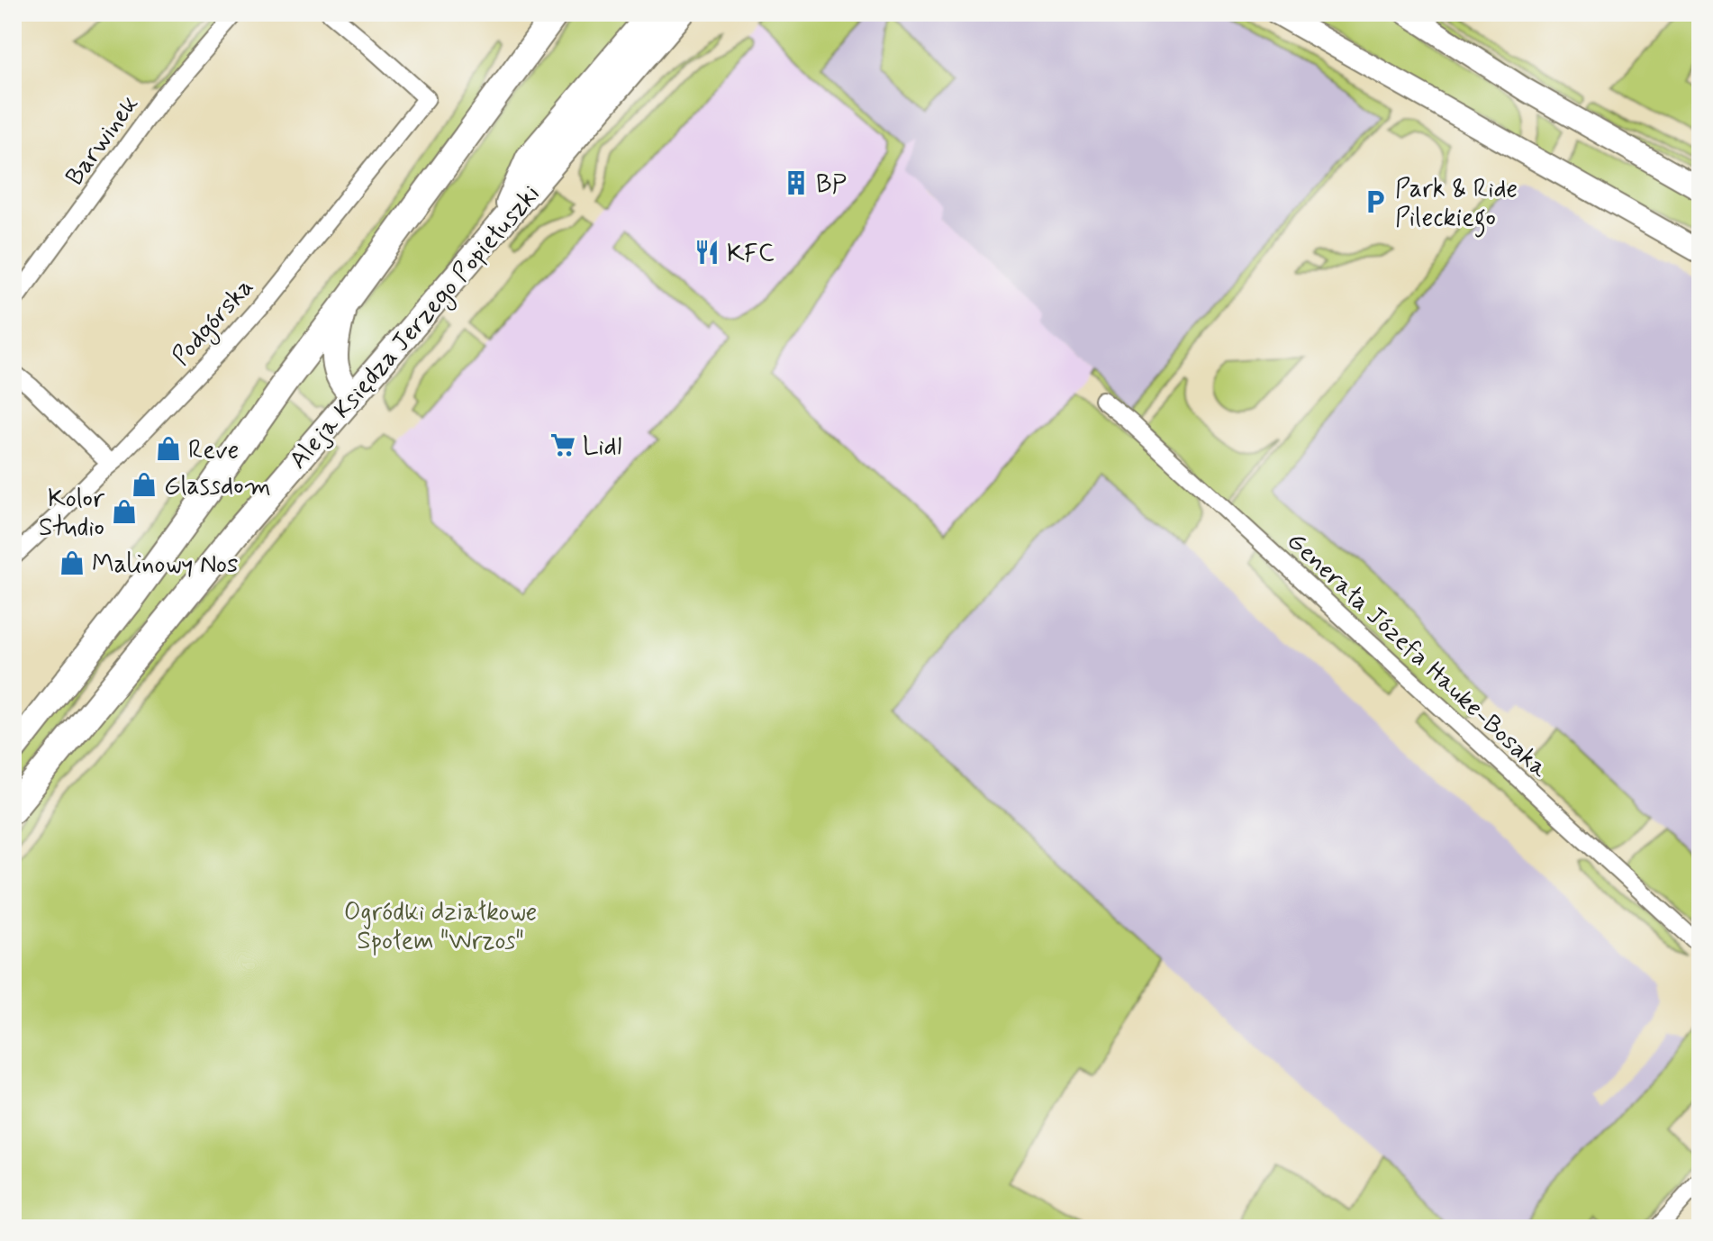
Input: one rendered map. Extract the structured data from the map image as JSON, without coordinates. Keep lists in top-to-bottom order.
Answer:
{
  "streets": {
    "main road": ["Aleja Księdza Jerzego Popiełuszki"],
    "street": ["Barwinek", "Podgórska", "Generała Józefa Hauke-Bosaka"]
  },
  "parks": ["Ogródki działkowe Społem \"Wrzos\""],
  "places": {
    "building": ["BP"],
    "parking": ["Park & Ride Pileckiego"],
    "restaurant": ["KFC"],
    "supermarket": ["Lidl"],
    "shop": [
      "Reve",
      "Glassdom",
      "Kolor Studio",
      "Malinowy Nos"
    ]
  }
}
